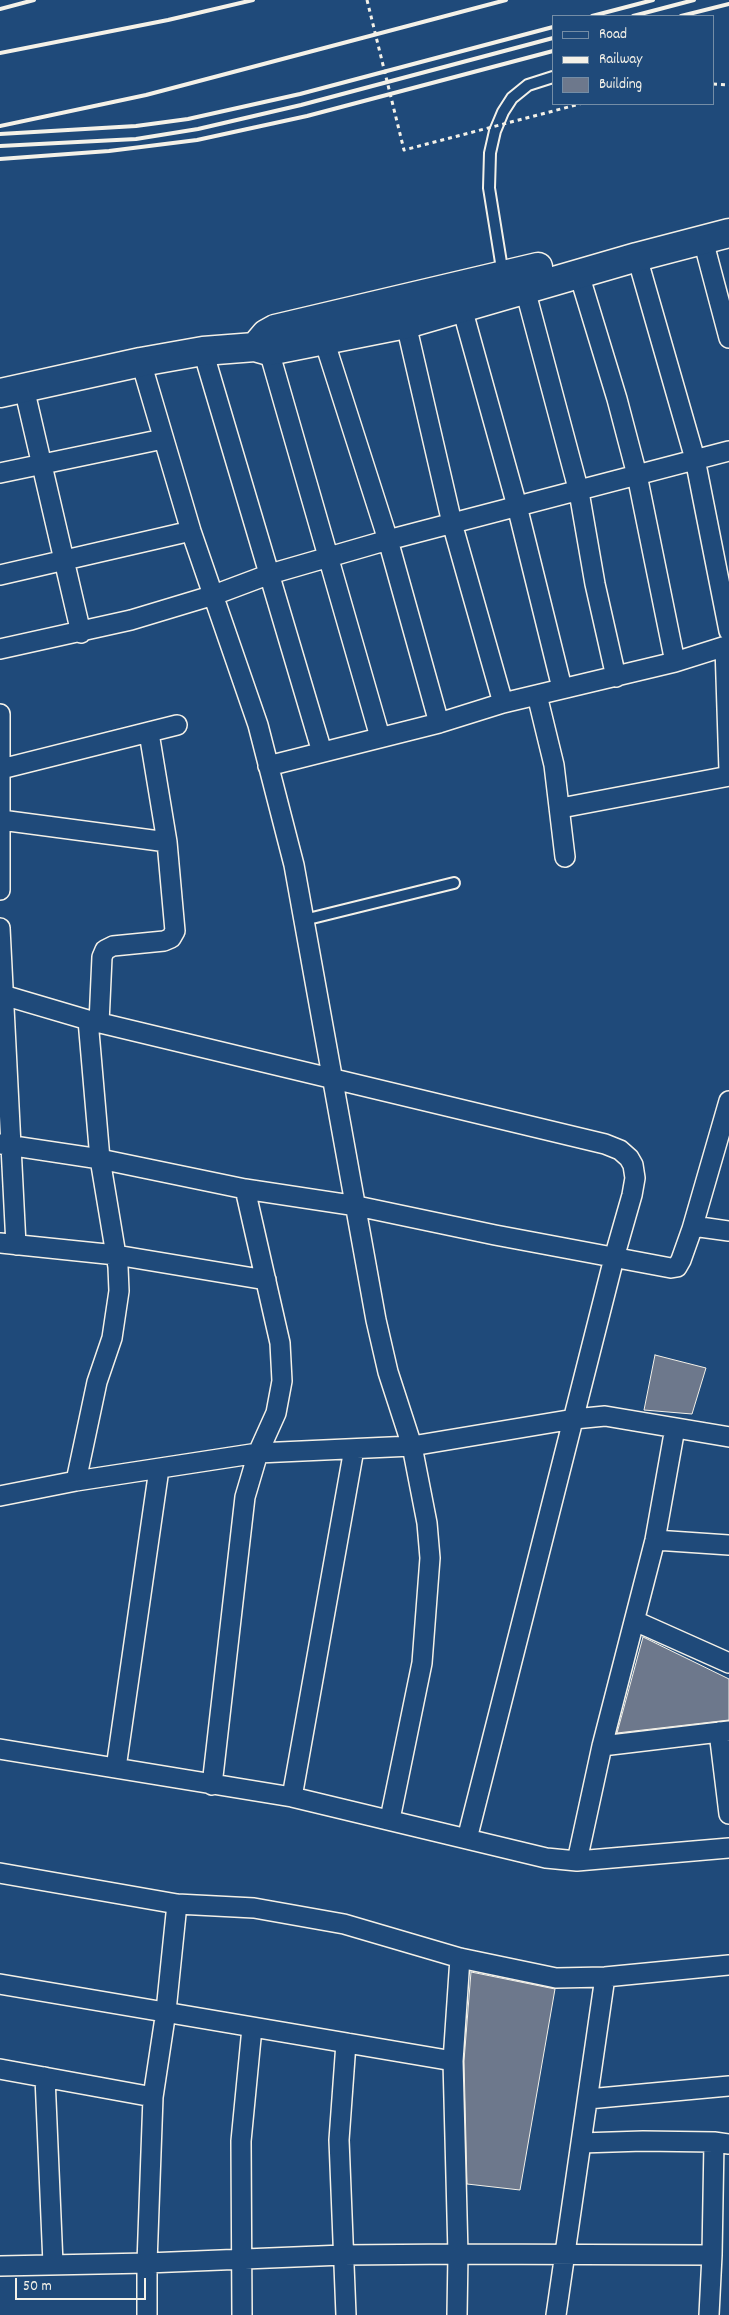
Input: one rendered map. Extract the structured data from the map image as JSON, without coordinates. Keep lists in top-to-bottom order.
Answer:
{
  "legend": ["Road", "Railway", "Building"],
  "scale_bar": "50 m"
}
